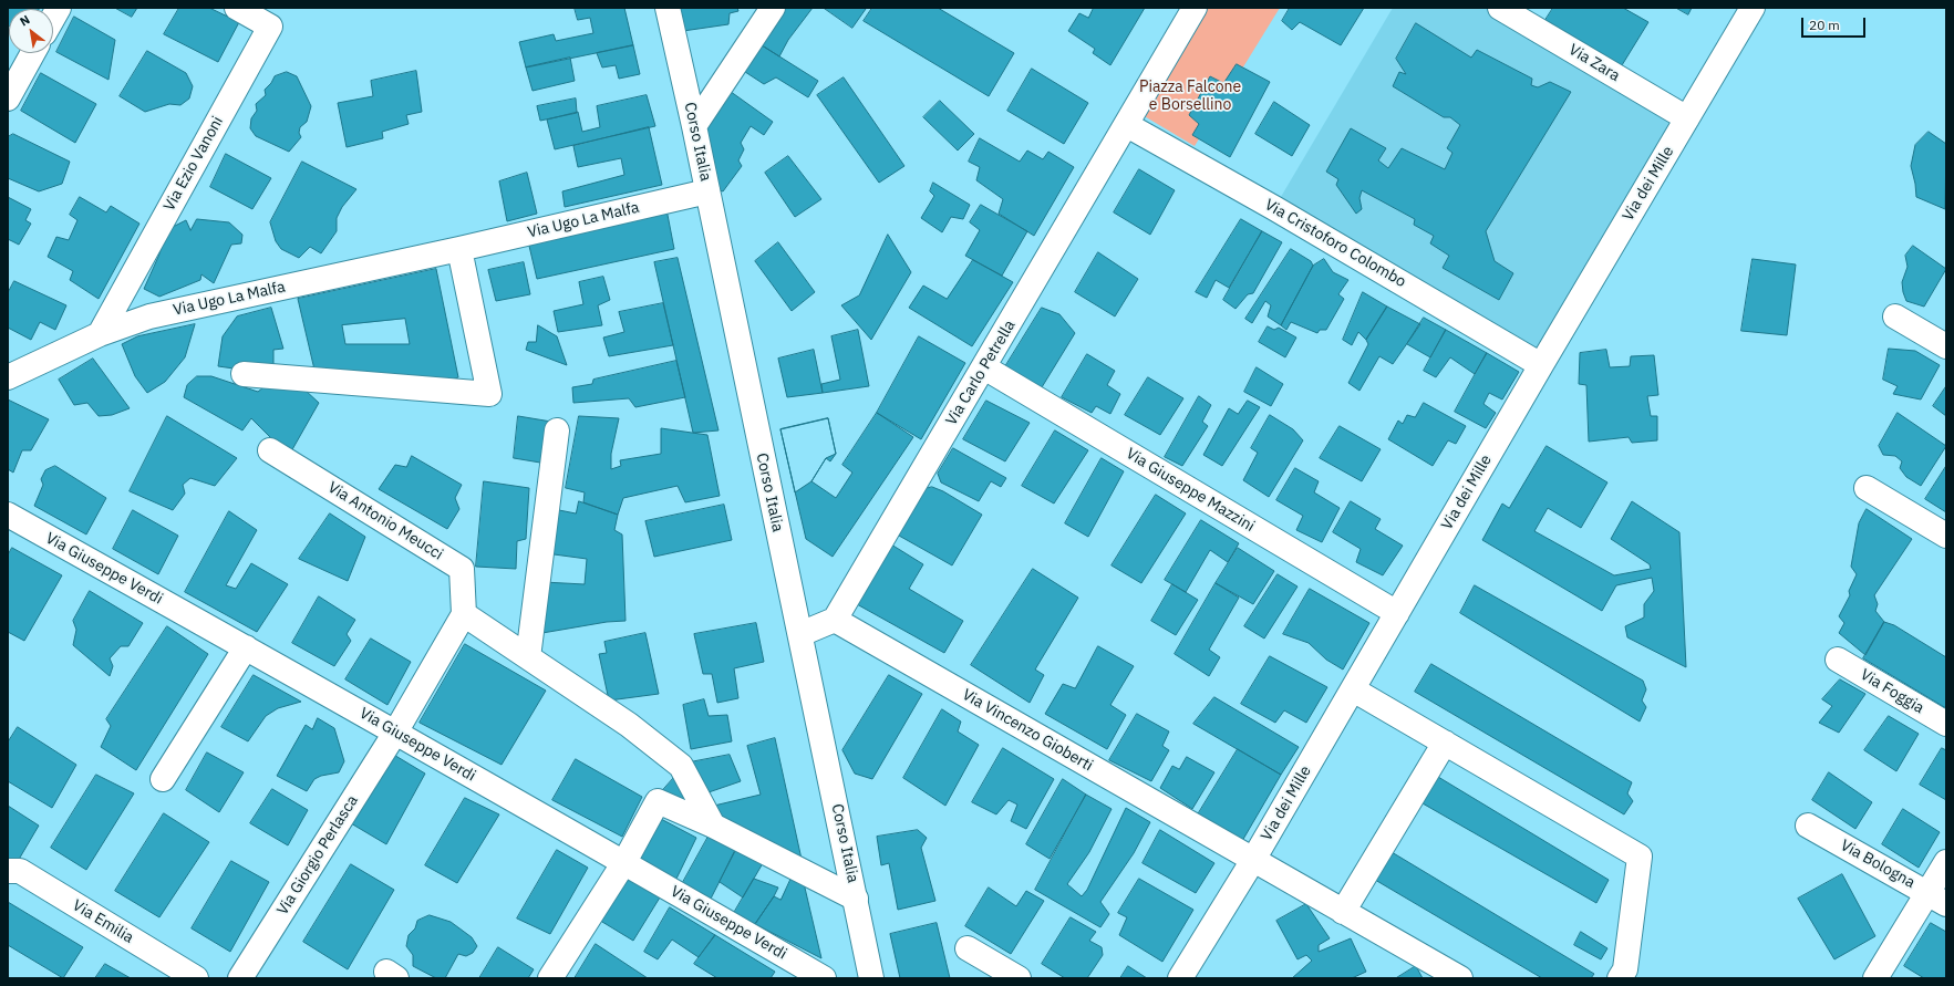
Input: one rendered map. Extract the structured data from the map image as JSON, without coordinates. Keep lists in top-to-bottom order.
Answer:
{
  "streets": {
    "street": [
      "Via Zara",
      "Corso Italia",
      "Via Ezio Vanoni",
      "Via dei Mille",
      "Via Ugo La Malfa",
      "Via Cristoforo Colombo",
      "Via Carlo Petrella",
      "Via Giuseppe Mazzini",
      "Via Antonio Meucci",
      "Via Giuseppe Verdi",
      "Via Foggia",
      "Via Vincenzo Gioberti",
      "Via Giorgio Perlasca",
      "Via Bologna",
      "Via Emilia"
    ]
  },
  "crossings": [
    ["Via Zara", "Via dei Mille"],
    ["Corso Italia", "Via Ugo La Malfa"],
    ["Via Ezio Vanoni", "Via Ugo La Malfa"],
    ["Via dei Mille", "Via Cristoforo Colombo"],
    ["Via dei Mille", "Via Giuseppe Mazzini"],
    ["Via dei Mille", "Via Vincenzo Gioberti"],
    ["Via Cristoforo Colombo", "Via Carlo Petrella"],
    ["Via Carlo Petrella", "Via Giuseppe Mazzini"],
    ["Via Carlo Petrella", "Via Vincenzo Gioberti"],
    ["Via Giuseppe Verdi", "Via Giorgio Perlasca"]
  ],
  "parks": ["Piazza Falcone e Borsellino"],
  "scale_bar": "20 m",
  "north": "top left"
}
